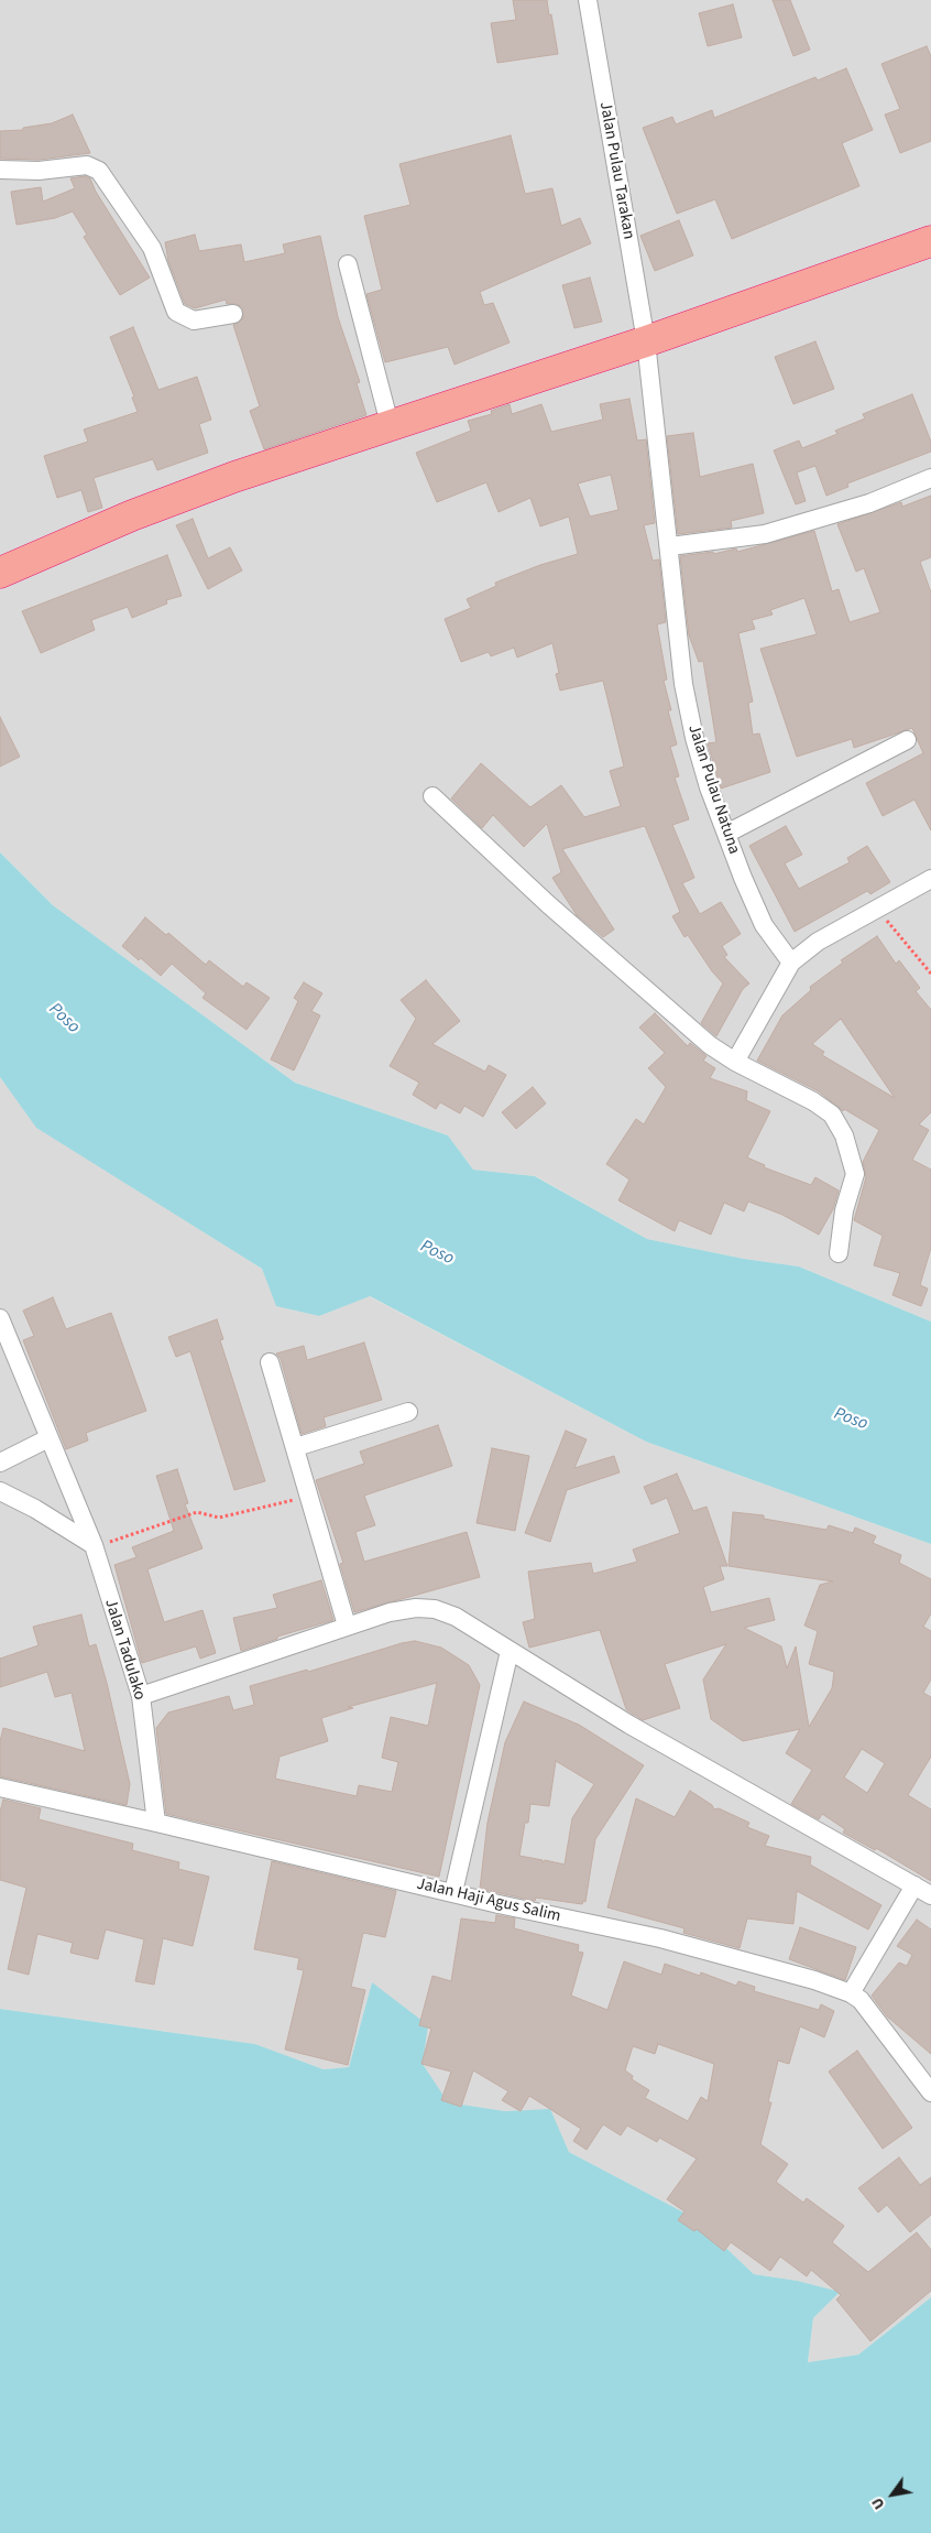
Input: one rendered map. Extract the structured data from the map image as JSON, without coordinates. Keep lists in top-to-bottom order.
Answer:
{
  "streets": {
    "street": [
      "Jalan Pulau Tarakan",
      "Jalan Pulau Natuna",
      "Jalan Tadulako",
      "Jalan Haji Agus Salim"
    ]
  },
  "crossings": [
    ["Jalan Pulau Tarakan", "Jalan Pulau Natuna"],
    ["Jalan Tadulako", "Jalan Haji Agus Salim"]
  ],
  "water": ["Poso"],
  "north": "bottom left"
}
